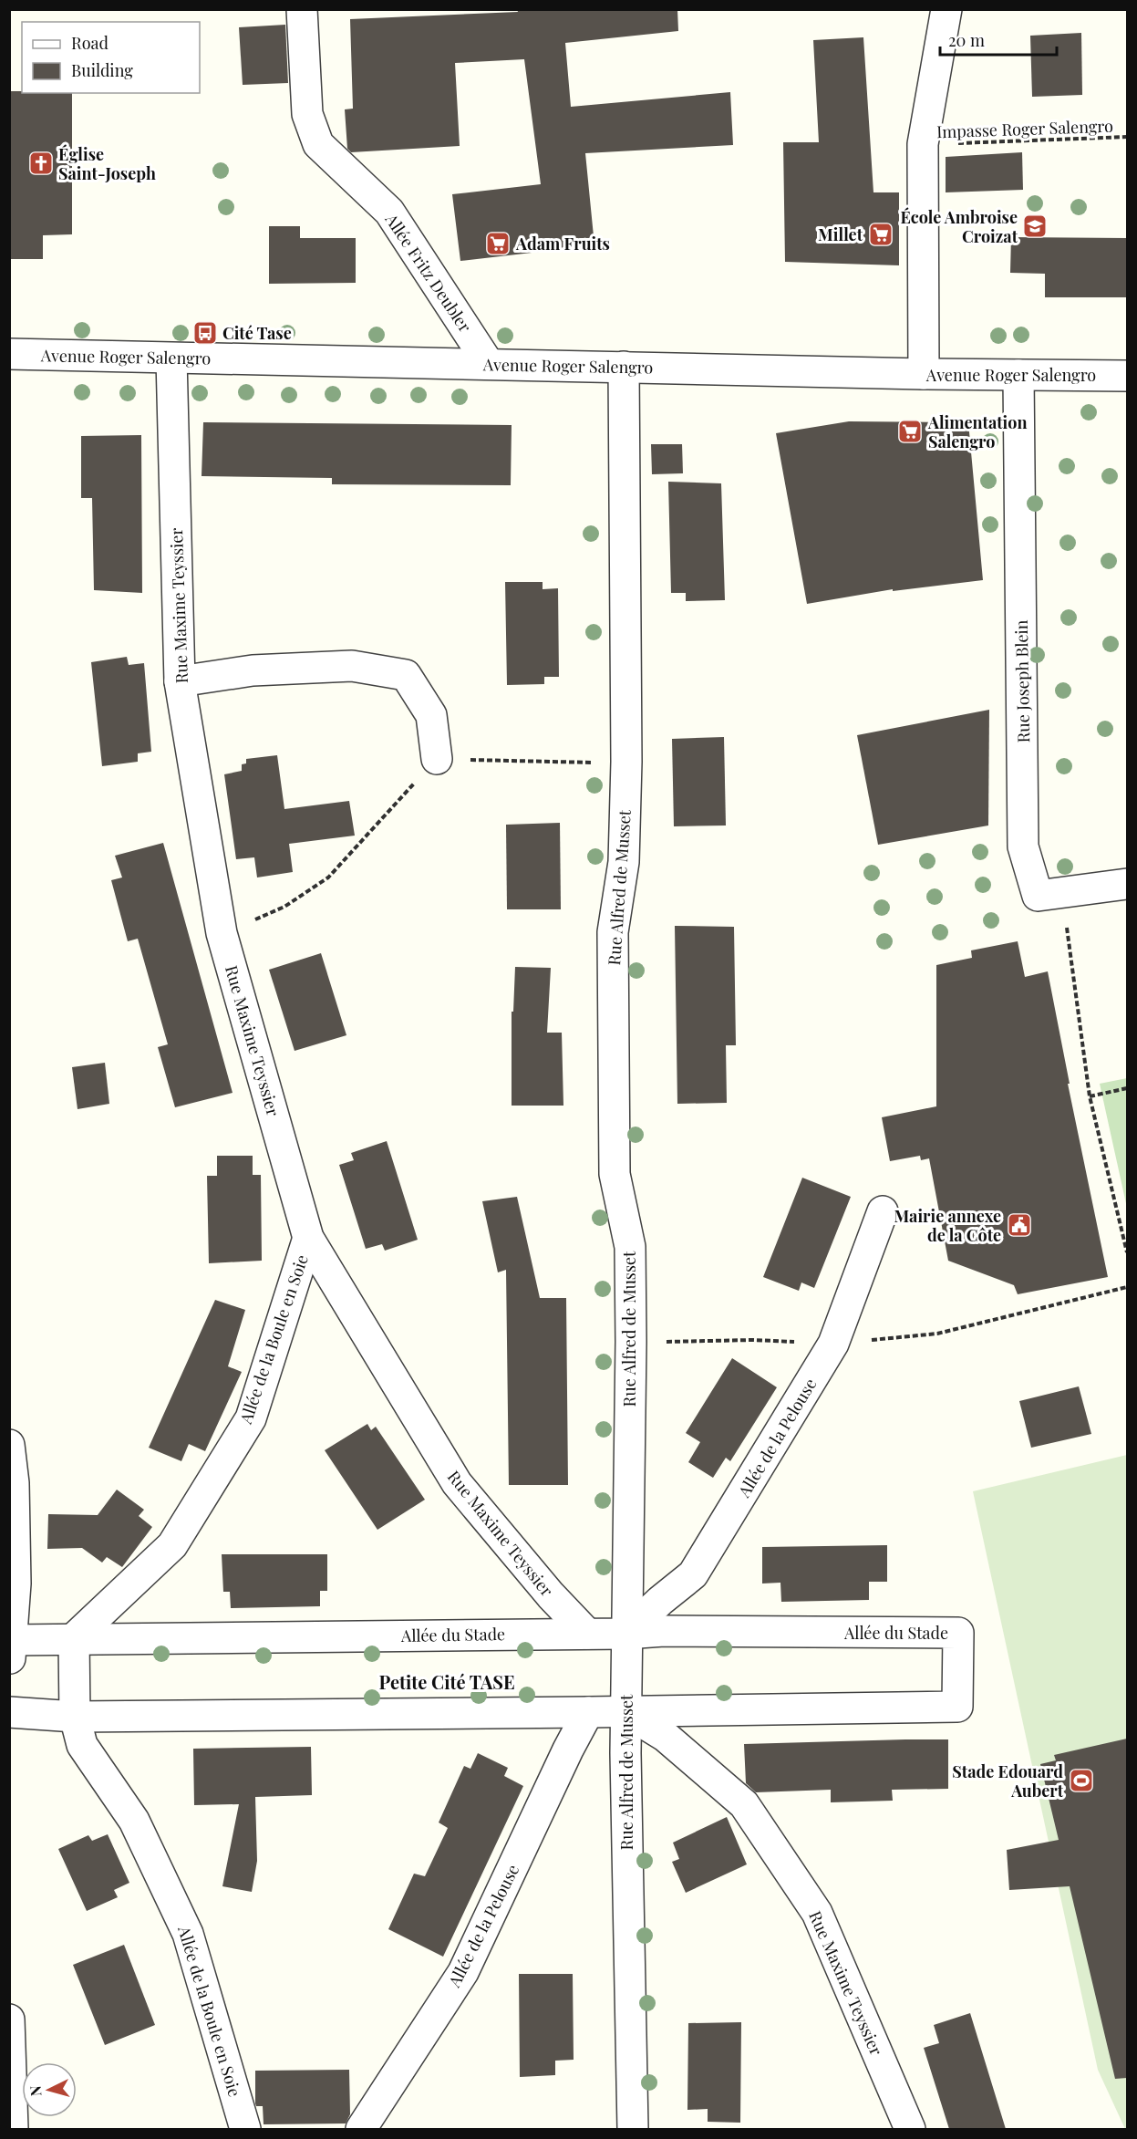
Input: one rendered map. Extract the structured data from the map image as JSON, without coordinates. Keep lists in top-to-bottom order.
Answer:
{
  "streets": {
    "street": [
      "Allée Fritz Deubler",
      "Avenue Roger Salengro",
      "Rue Maxime Teyssier",
      "Rue Joseph Blein",
      "Rue Alfred de Musset",
      "Allée de la Boule en Soie",
      "Allée de la Pelouse",
      "Allée du Stade"
    ],
    "path": ["Impasse Roger Salengro"]
  },
  "crossings": [
    ["Allée Fritz Deubler", "Avenue Roger Salengro"],
    ["Avenue Roger Salengro", "Rue Maxime Teyssier"],
    ["Avenue Roger Salengro", "Rue Joseph Blein"],
    ["Avenue Roger Salengro", "Rue Alfred de Musset"],
    ["Rue Maxime Teyssier", "Rue Alfred de Musset"],
    ["Rue Maxime Teyssier", "Allée de la Boule en Soie"],
    ["Rue Maxime Teyssier", "Allée du Stade"],
    ["Rue Alfred de Musset", "Allée de la Pelouse"],
    ["Rue Alfred de Musset", "Allée du Stade"],
    ["Allée de la Boule en Soie", "Allée du Stade"],
    ["Allée de la Pelouse", "Allée du Stade"]
  ],
  "districts": ["Petite Cité TASE"],
  "places": {
    "church": ["Église Saint-Joseph"],
    "school or university": ["École Ambroise Croizat"],
    "supermarket": ["Millet", "Adam Fruits", "Alimentation Salengro"],
    "bus stop": ["Cité Tase"],
    "public building": ["Mairie annexe de la Côte"],
    "sports": ["Stade Edouard Aubert"]
  },
  "legend": ["Road", "Building"],
  "scale_bar": "20 m",
  "north": "left"
}
